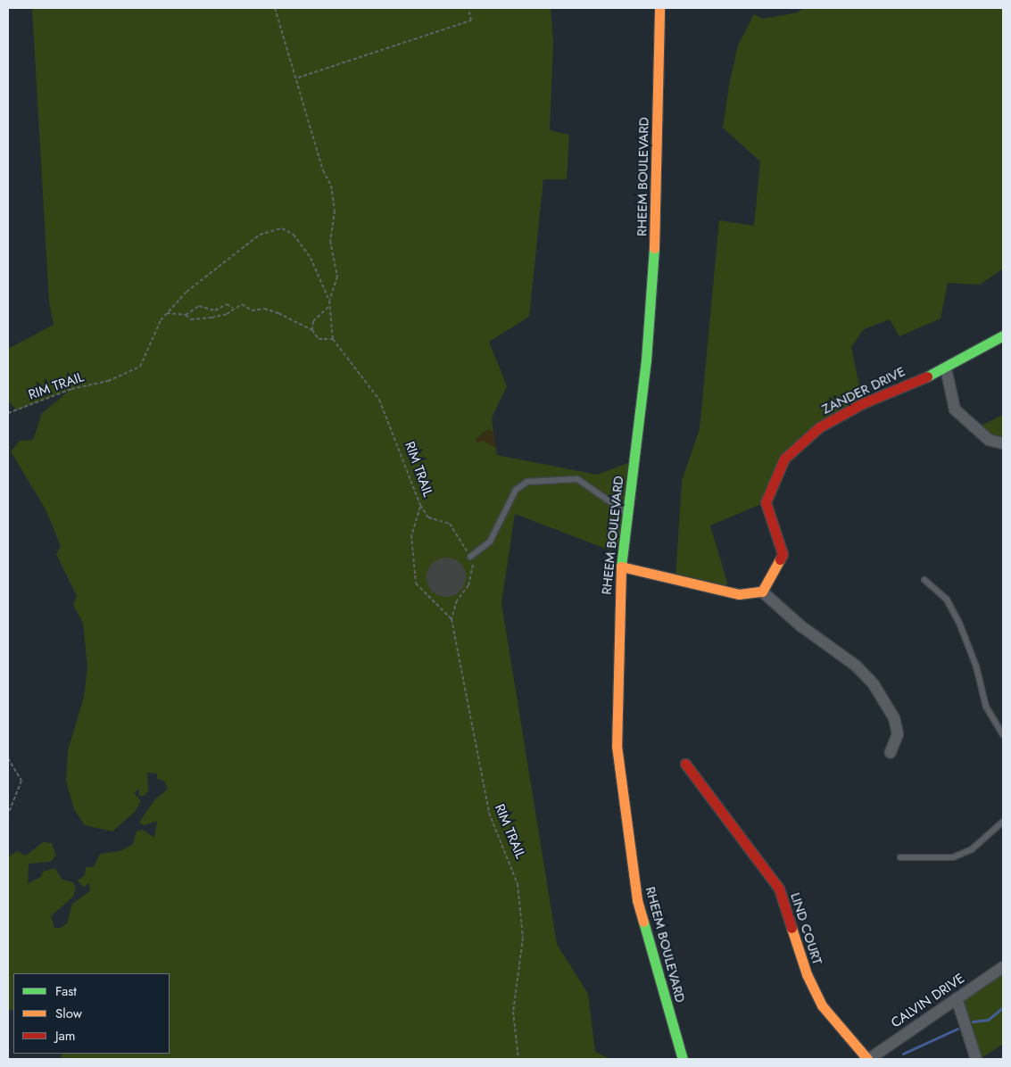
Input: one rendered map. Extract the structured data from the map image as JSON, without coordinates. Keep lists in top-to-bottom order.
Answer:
{
  "streets": {
    "street": [
      "RHEEM BOULEVARD",
      "ZANDER DRIVE",
      "LIND COURT",
      "CALVIN DRIVE"
    ],
    "path": ["RIM TRAIL"]
  },
  "crossings": [
    ["LIND COURT", "CALVIN DRIVE"]
  ],
  "legend": ["Fast", "Slow", "Jam"]
}
